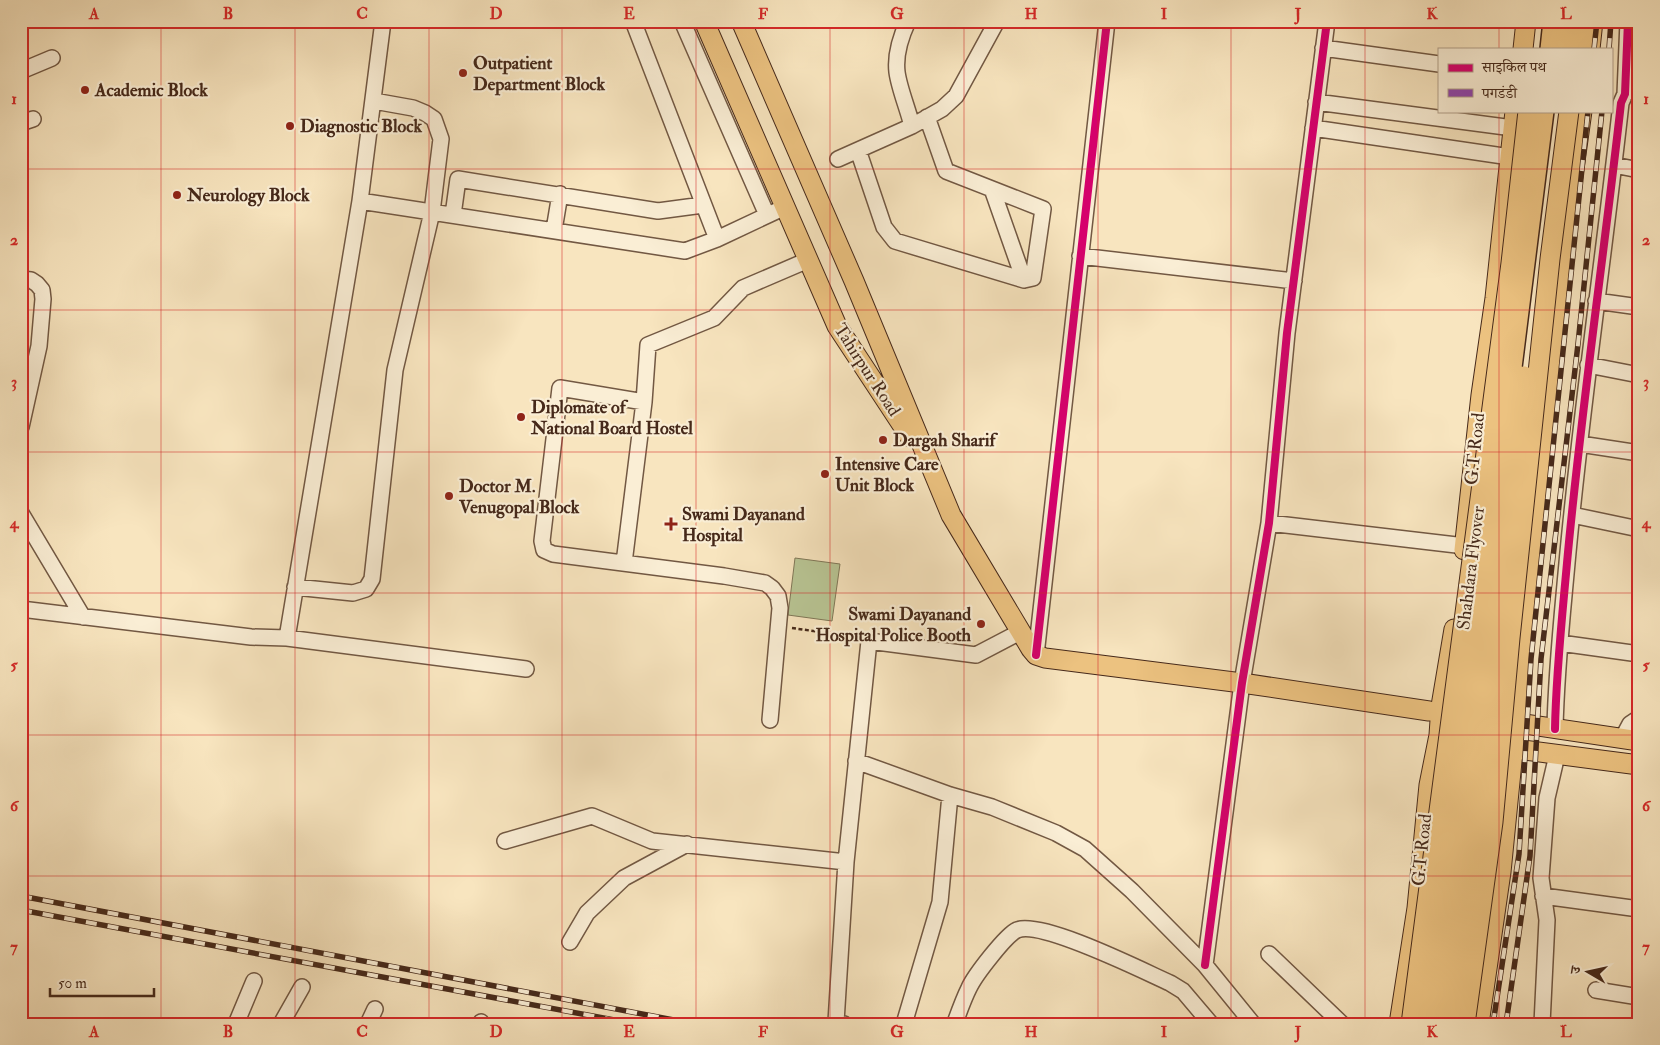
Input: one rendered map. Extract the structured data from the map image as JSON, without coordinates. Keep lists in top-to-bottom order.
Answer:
{
  "streets": {
    "highway": ["Shahdara Flyover"],
    "main road": ["Tahirpur Road", "G.T Road"]
  },
  "places": {
    "other": [
      "Outpatient Department Block",
      "Academic Block",
      "Diagnostic Block",
      "Neurology Block",
      "Diplomate of National Board Hostel",
      "Dargah Sharif",
      "Intensive Care Unit Block",
      "Doctor M. Venugopal Block",
      "Swami Dayanand Hospital Police Booth"
    ],
    "health": ["Swami Dayanand Hospital"]
  },
  "legend": ["साइकिल पथ", "पगडंडी"],
  "scale_bar": "50 m",
  "north": "left",
  "grid": {
    "columns": [
      "A",
      "B",
      "C",
      "D",
      "E",
      "F",
      "G",
      "H",
      "I",
      "J",
      "K",
      "L"
    ],
    "rows": [
      "1",
      "2",
      "3",
      "4",
      "5",
      "6",
      "7"
    ]
  }
}
